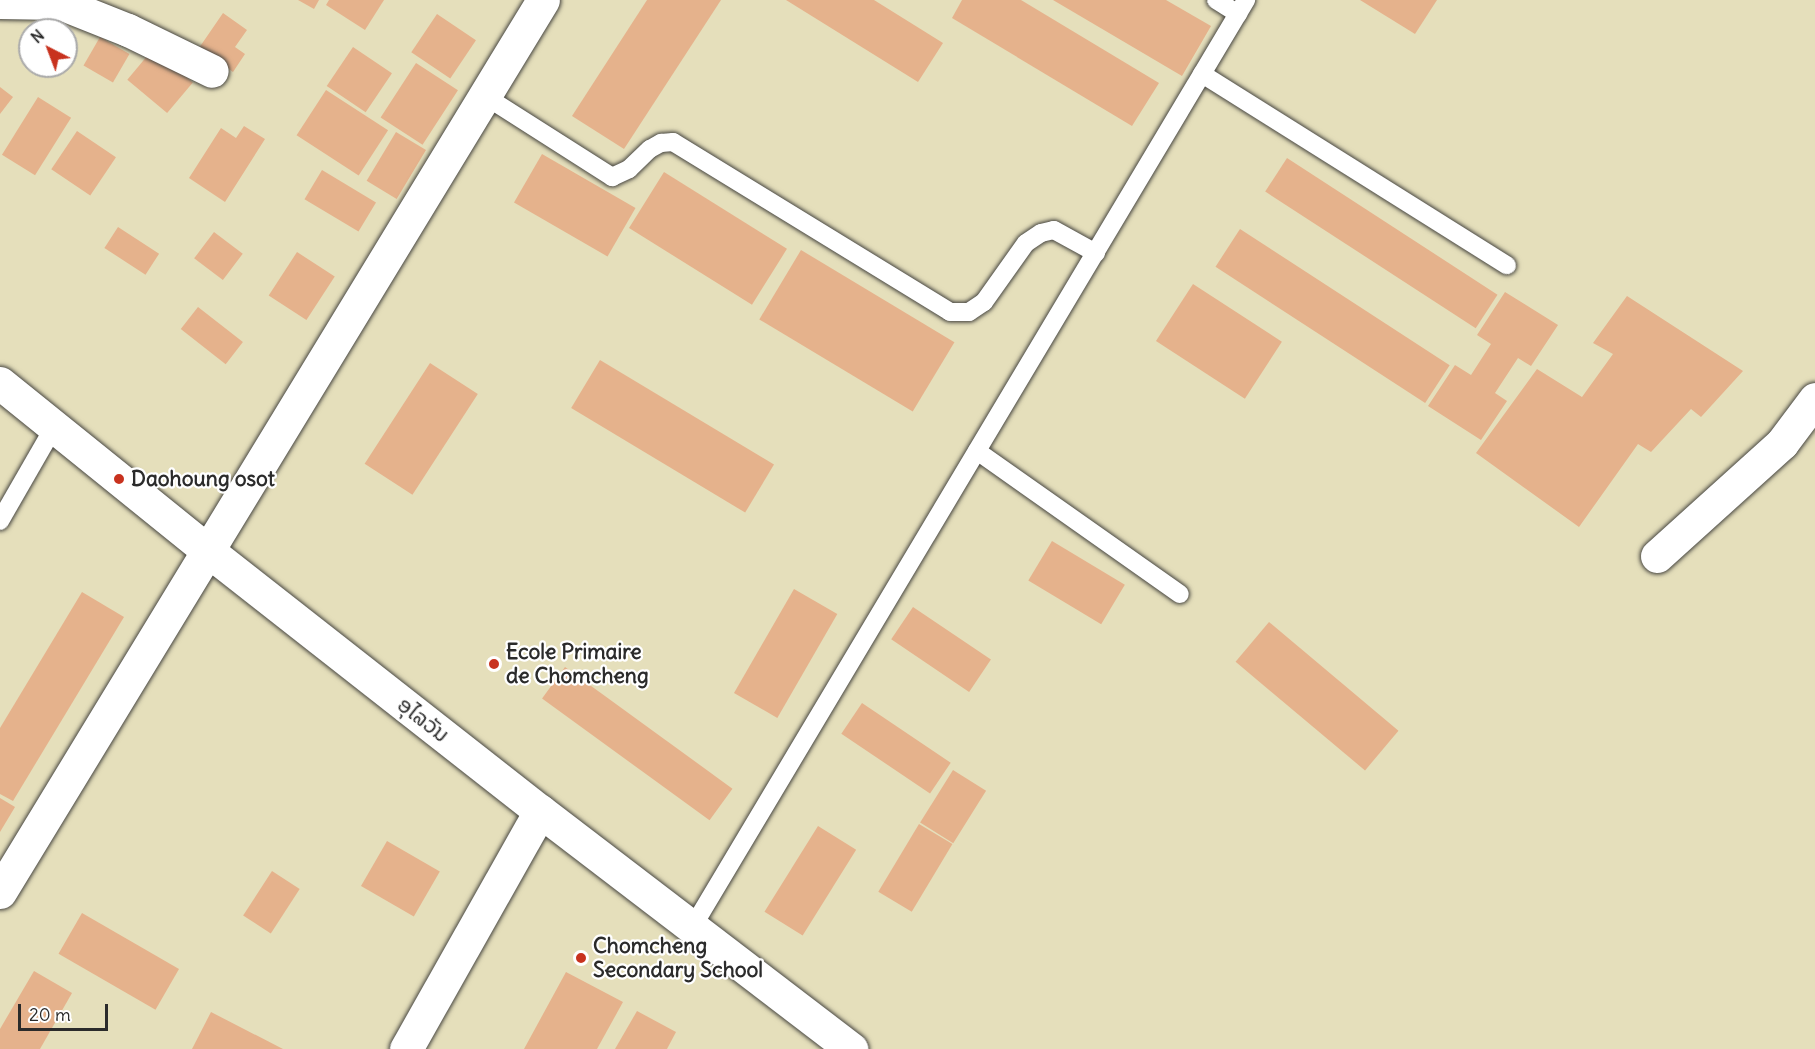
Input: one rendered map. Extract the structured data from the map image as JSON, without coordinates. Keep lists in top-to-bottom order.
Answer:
{
  "streets": {
    "street": ["ອຸໄລວັນ"]
  },
  "places": ["Daohoung osot", "Ecole Primaire de Chomcheng", "Chomcheng Secondary School"],
  "scale_bar": "20 m",
  "north": "top left"
}
